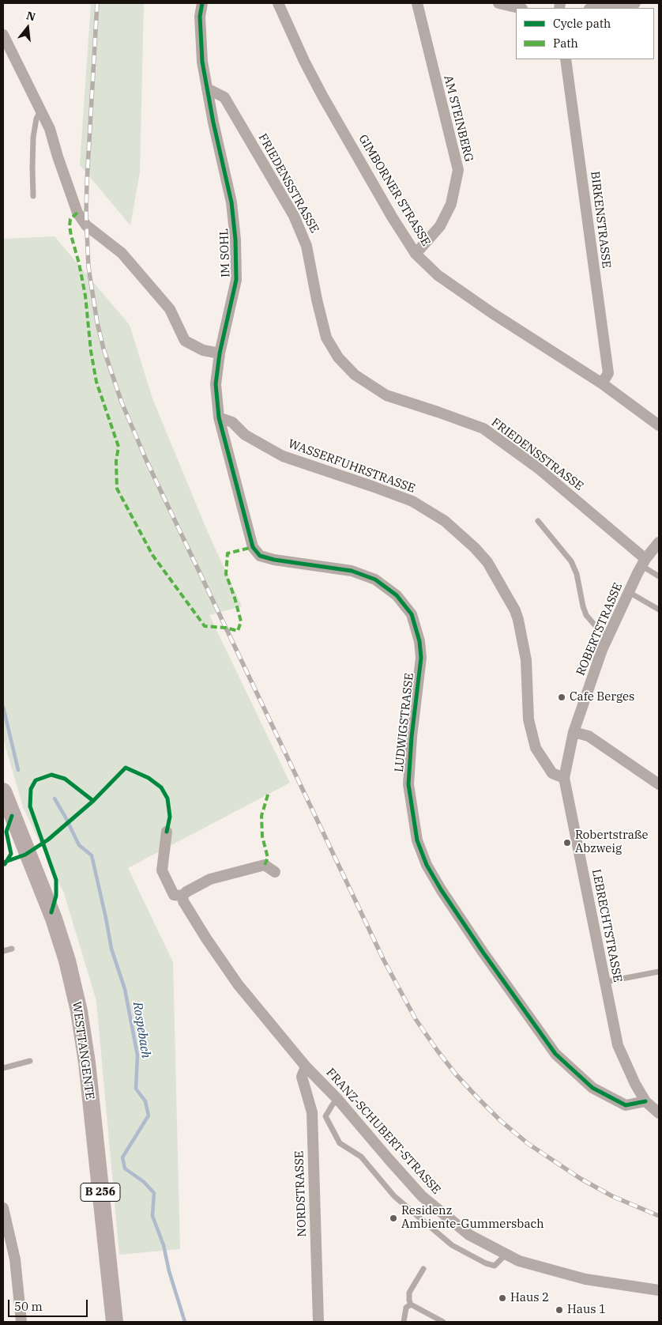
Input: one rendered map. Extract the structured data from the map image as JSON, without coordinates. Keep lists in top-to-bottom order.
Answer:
{
  "streets": {
    "main road": ["WESTTANGENTE", "B 256"],
    "street": [
      "AM STEINBERG",
      "FRIEDENSSTRASSE",
      "GIMBORNER STRASSE",
      "BIRKENSTRASSE",
      "IM SOHL",
      "WASSERFUHRSTRASSE",
      "ROBERTSTRASSE",
      "LUDWIGSTRASSE",
      "LEBRECHTSTRASSE",
      "FRANZ-SCHUBERT-STRASSE",
      "NORDSTRASSE"
    ]
  },
  "crossings": [
    ["AM STEINBERG", "GIMBORNER STRASSE"],
    ["FRIEDENSSTRASSE", "IM SOHL"],
    ["FRIEDENSSTRASSE", "ROBERTSTRASSE"],
    ["GIMBORNER STRASSE", "BIRKENSTRASSE"],
    ["IM SOHL", "WASSERFUHRSTRASSE"],
    ["IM SOHL", "LUDWIGSTRASSE"],
    ["WASSERFUHRSTRASSE", "LEBRECHTSTRASSE"],
    ["ROBERTSTRASSE", "LEBRECHTSTRASSE"],
    ["LUDWIGSTRASSE", "LEBRECHTSTRASSE"],
    ["FRANZ-SCHUBERT-STRASSE", "NORDSTRASSE"]
  ],
  "water": ["Rospebach"],
  "places": [
    "Cafe Berges",
    "Robertstraße Abzweig",
    "Residenz Ambiente-Gummersbach",
    "Haus 2",
    "Haus 1"
  ],
  "legend": ["Cycle path", "Path"],
  "scale_bar": "50 m",
  "north": "top"
}
